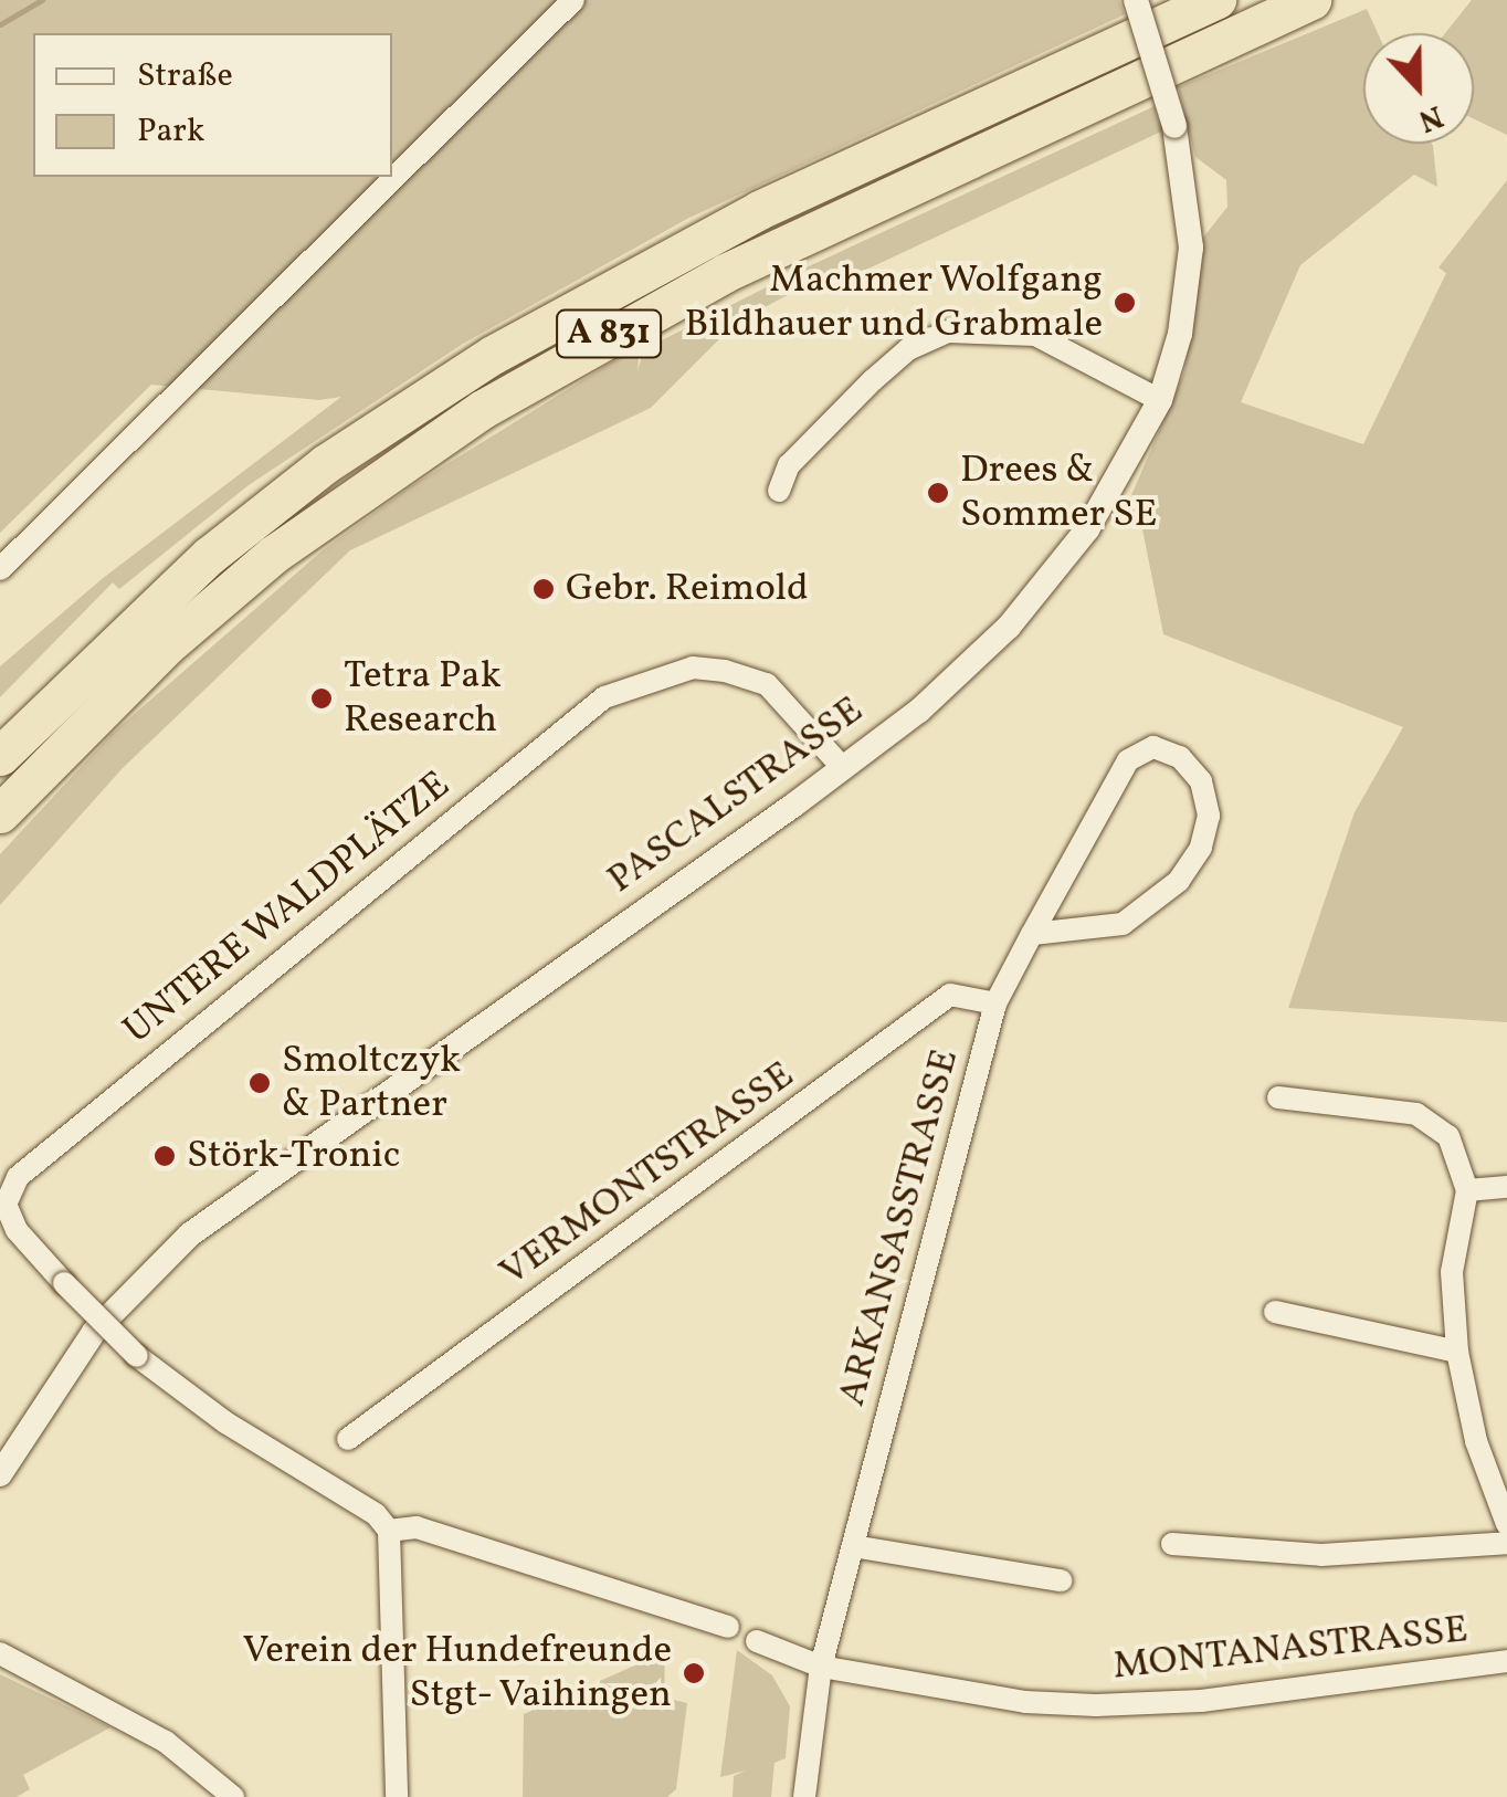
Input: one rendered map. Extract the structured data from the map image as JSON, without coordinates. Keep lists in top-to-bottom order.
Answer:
{
  "streets": {
    "highway": ["A 831"],
    "street": [
      "PASCALSTRASSE",
      "UNTERE WALDPLÄTZE",
      "VERMONTSTRASSE",
      "ARKANSASSTRASSE",
      "MONTANASTRASSE"
    ]
  },
  "crossings": [
    ["PASCALSTRASSE", "UNTERE WALDPLÄTZE"],
    ["VERMONTSTRASSE", "ARKANSASSTRASSE"],
    ["ARKANSASSTRASSE", "MONTANASTRASSE"]
  ],
  "places": [
    "Machmer Wolfgang Bildhauer und Grabmale",
    "Drees & Sommer SE",
    "Gebr. Reimold",
    "Tetra Pak Research",
    "Smoltczyk & Partner",
    "Störk-Tronic",
    "Verein der Hundefreunde Stgt- Vaihingen"
  ],
  "legend": ["Straße", "Park"],
  "north": "bottom"
}
